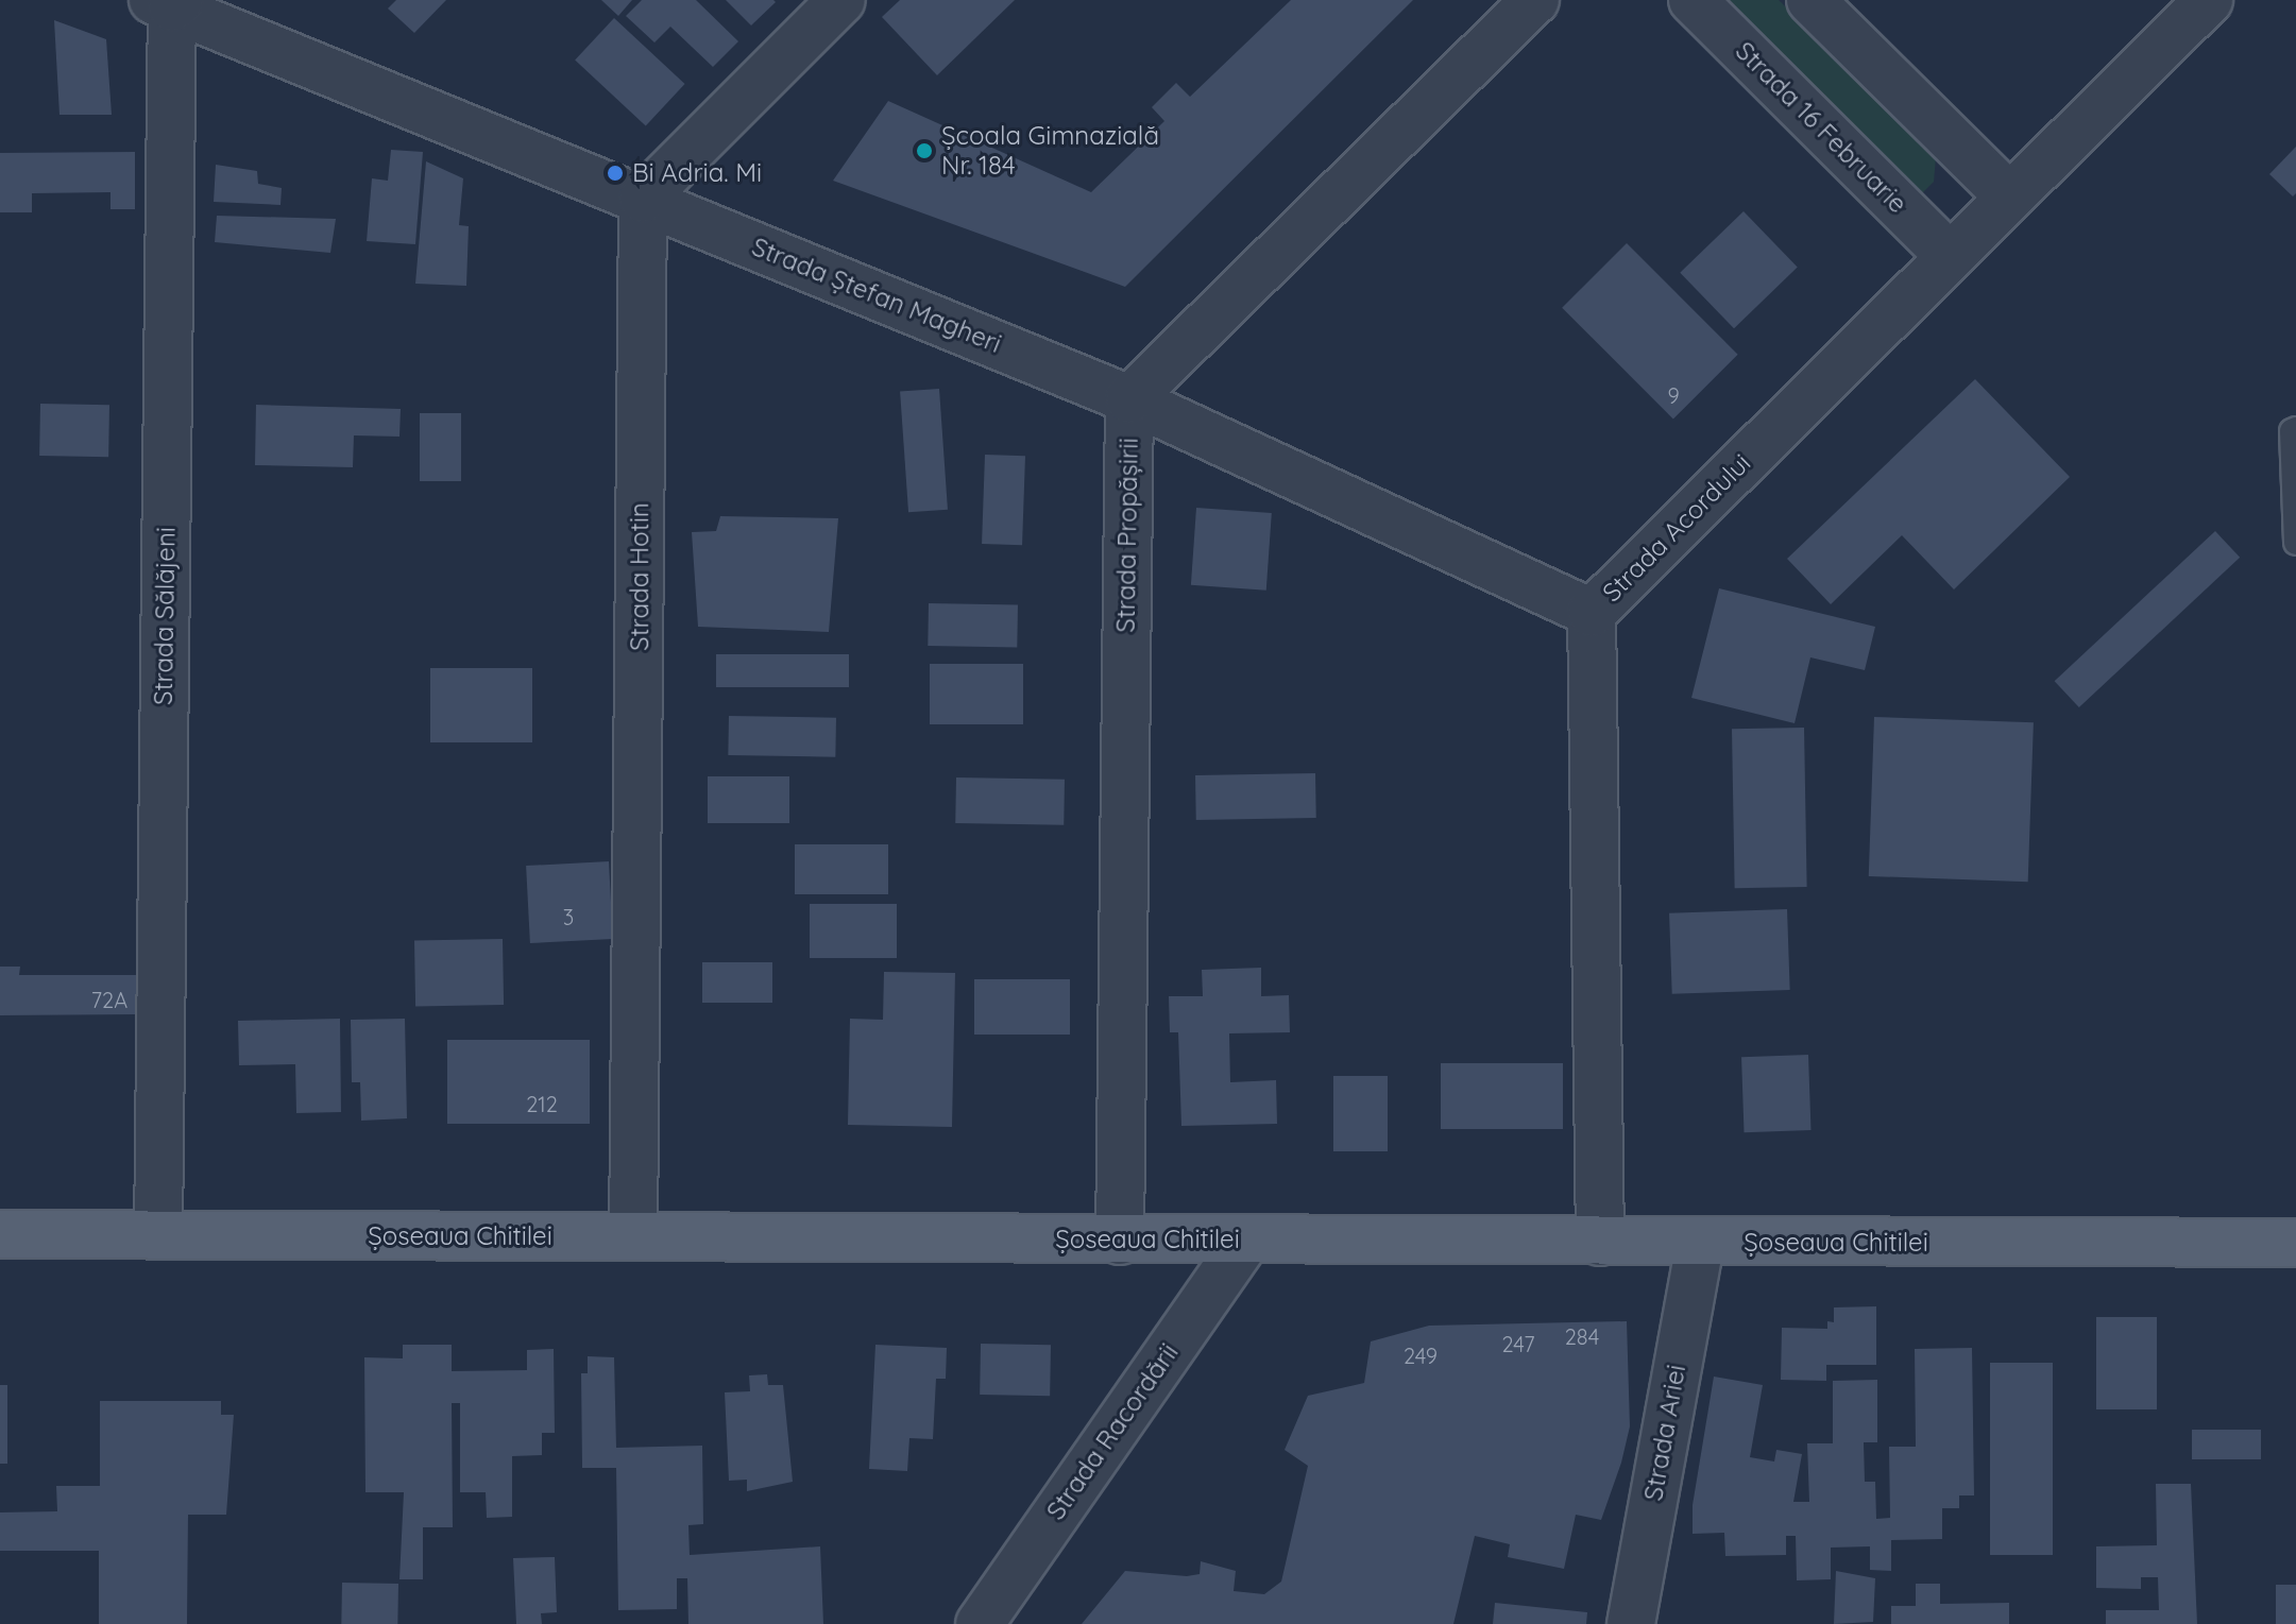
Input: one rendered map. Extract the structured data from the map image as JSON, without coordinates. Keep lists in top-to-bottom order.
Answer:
{
  "streets": {
    "main road": ["Șoseaua Chitilei"],
    "street": [
      "Strada 16 Februarie",
      "Strada Ștefan Magheri",
      "Strada Acordului",
      "Strada Propășirii",
      "Strada Hotin",
      "Strada Sălăjeni",
      "Strada Racordării",
      "Strada Ariei"
    ]
  },
  "crossings": [
    ["Strada 16 Februarie", "Strada Acordului"],
    ["Strada Ștefan Magheri", "Strada Acordului"],
    ["Strada Ștefan Magheri", "Strada Propășirii"],
    ["Strada Ștefan Magheri", "Strada Hotin"],
    ["Strada Ștefan Magheri", "Strada Sălăjeni"],
    ["Strada Acordului", "Șoseaua Chitilei"],
    ["Strada Propășirii", "Șoseaua Chitilei"],
    ["Strada Hotin", "Șoseaua Chitilei"],
    ["Strada Sălăjeni", "Șoseaua Chitilei"],
    ["Șoseaua Chitilei", "Strada Racordării"],
    ["Șoseaua Chitilei", "Strada Ariei"]
  ],
  "places": ["Școala Gimnazială Nr. 184", "Bi Adria. Mi"],
  "house_numbers": [
    "9",
    "3",
    "72A",
    "212",
    "284",
    "247",
    "249"
  ]
}
